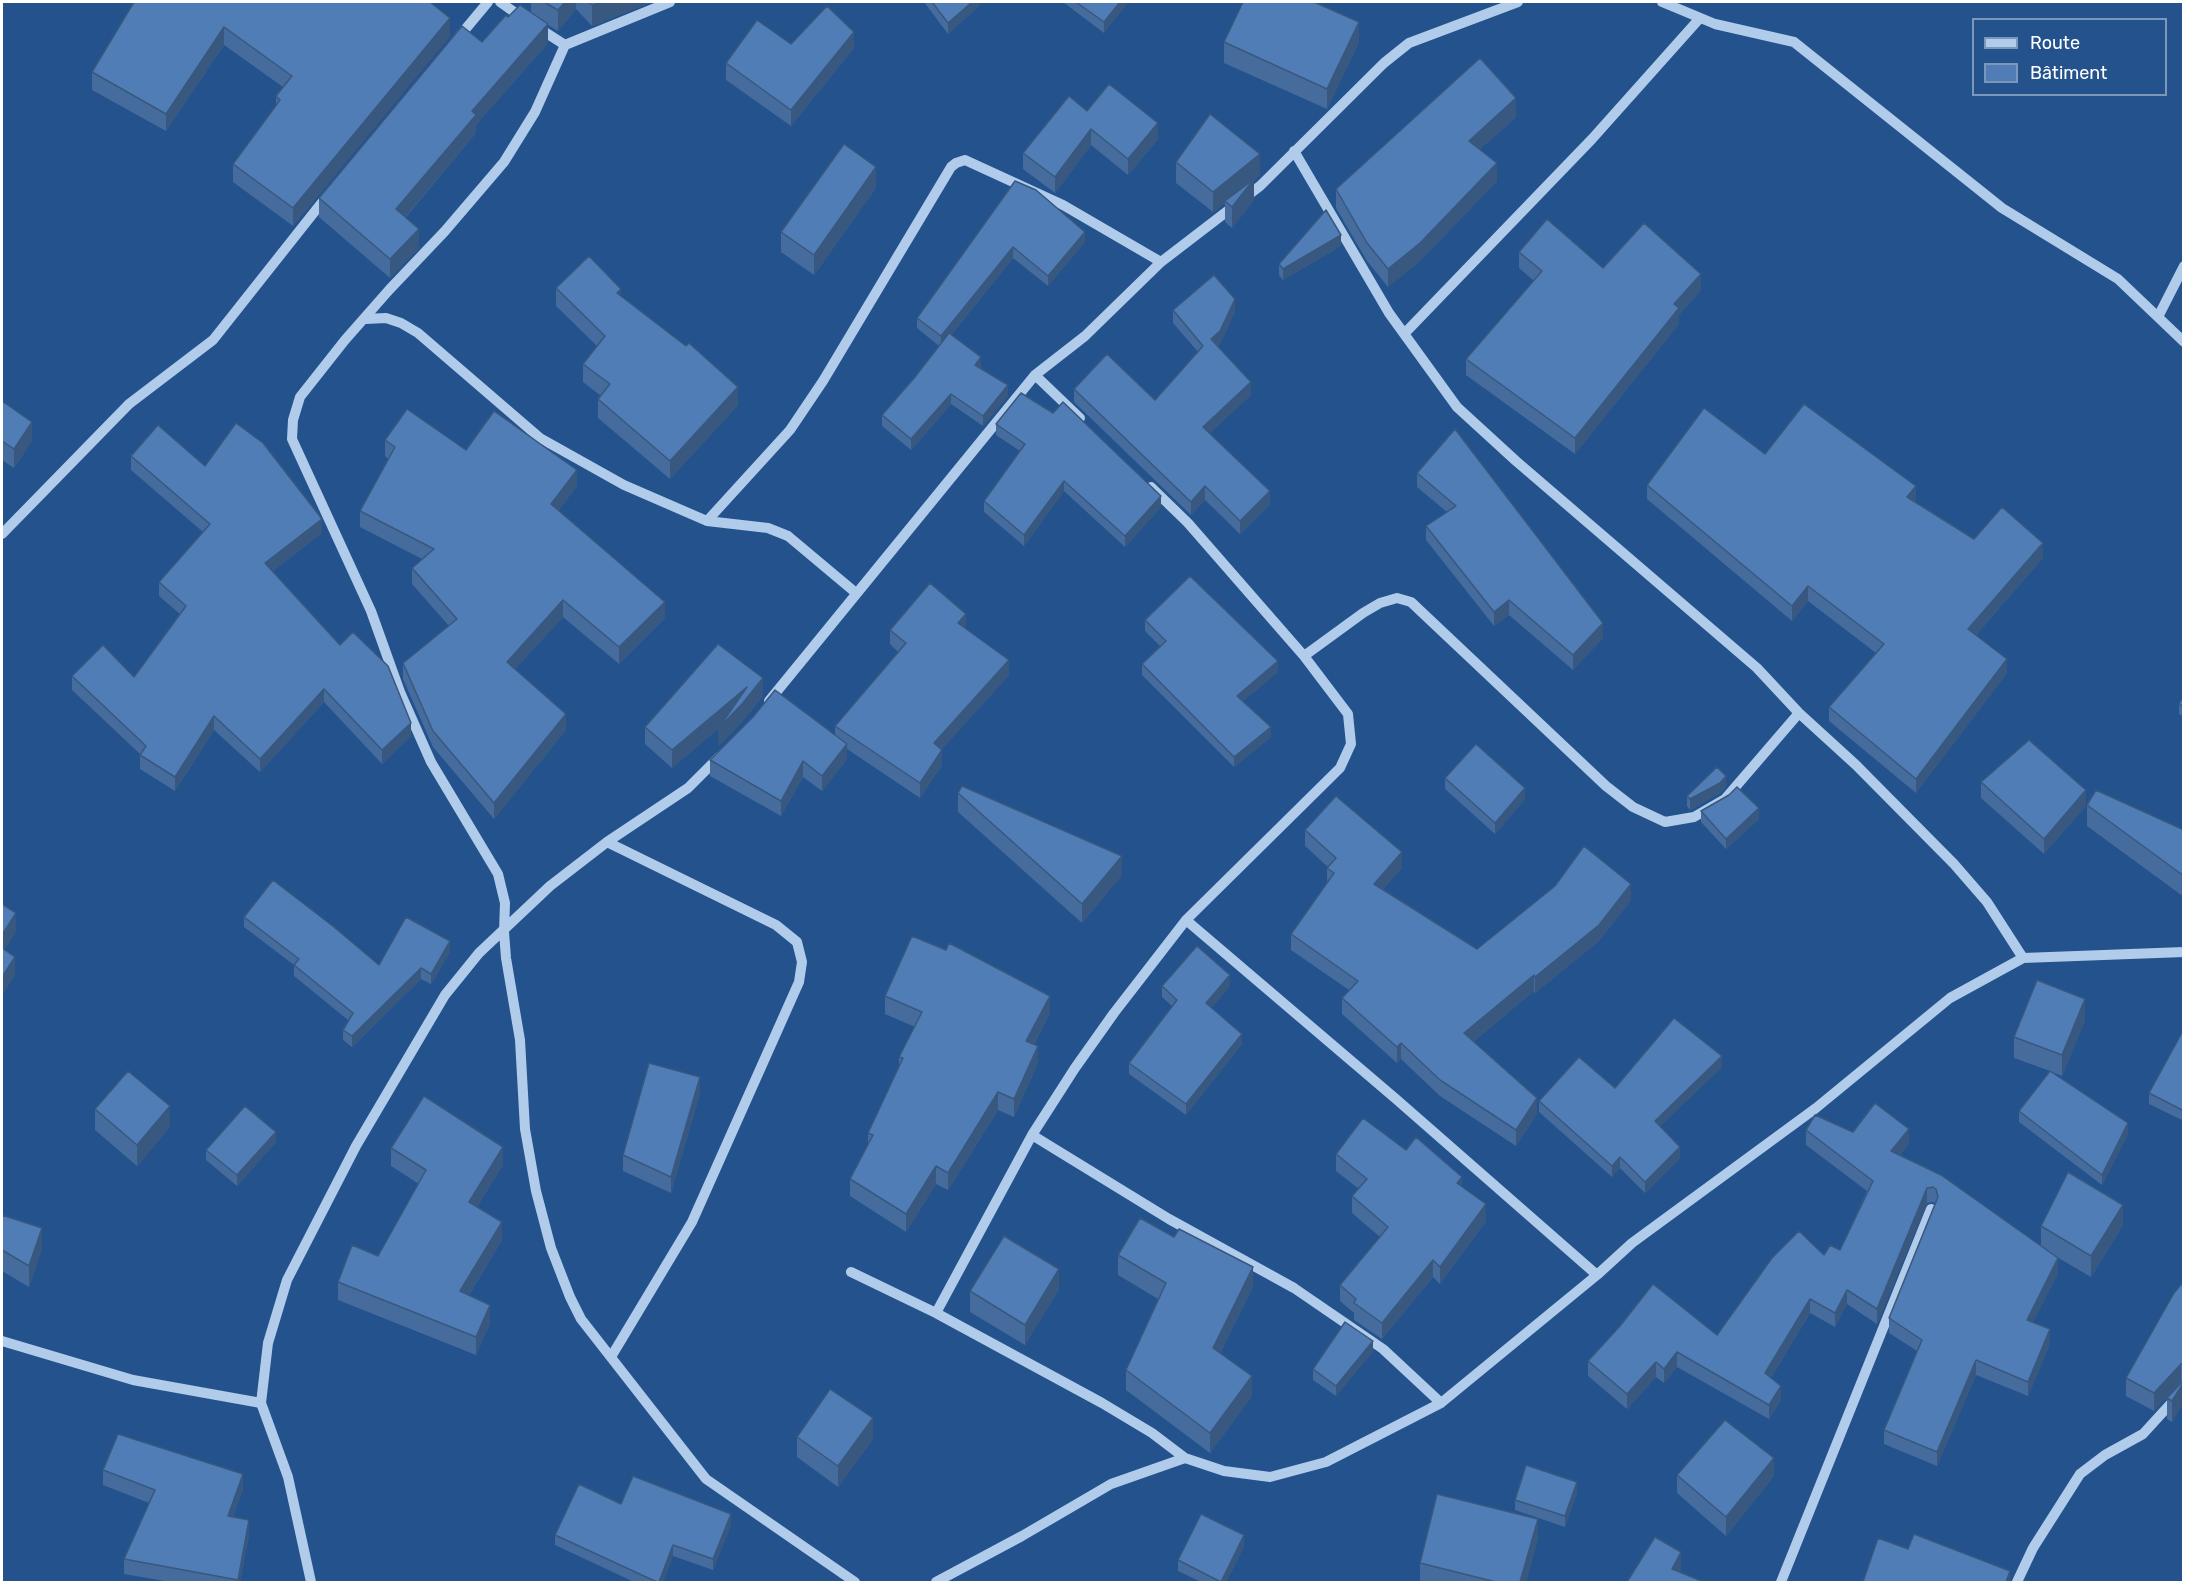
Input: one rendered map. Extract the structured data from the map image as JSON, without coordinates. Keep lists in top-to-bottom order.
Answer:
{
  "legend": ["Route", "Bâtiment"]
}
